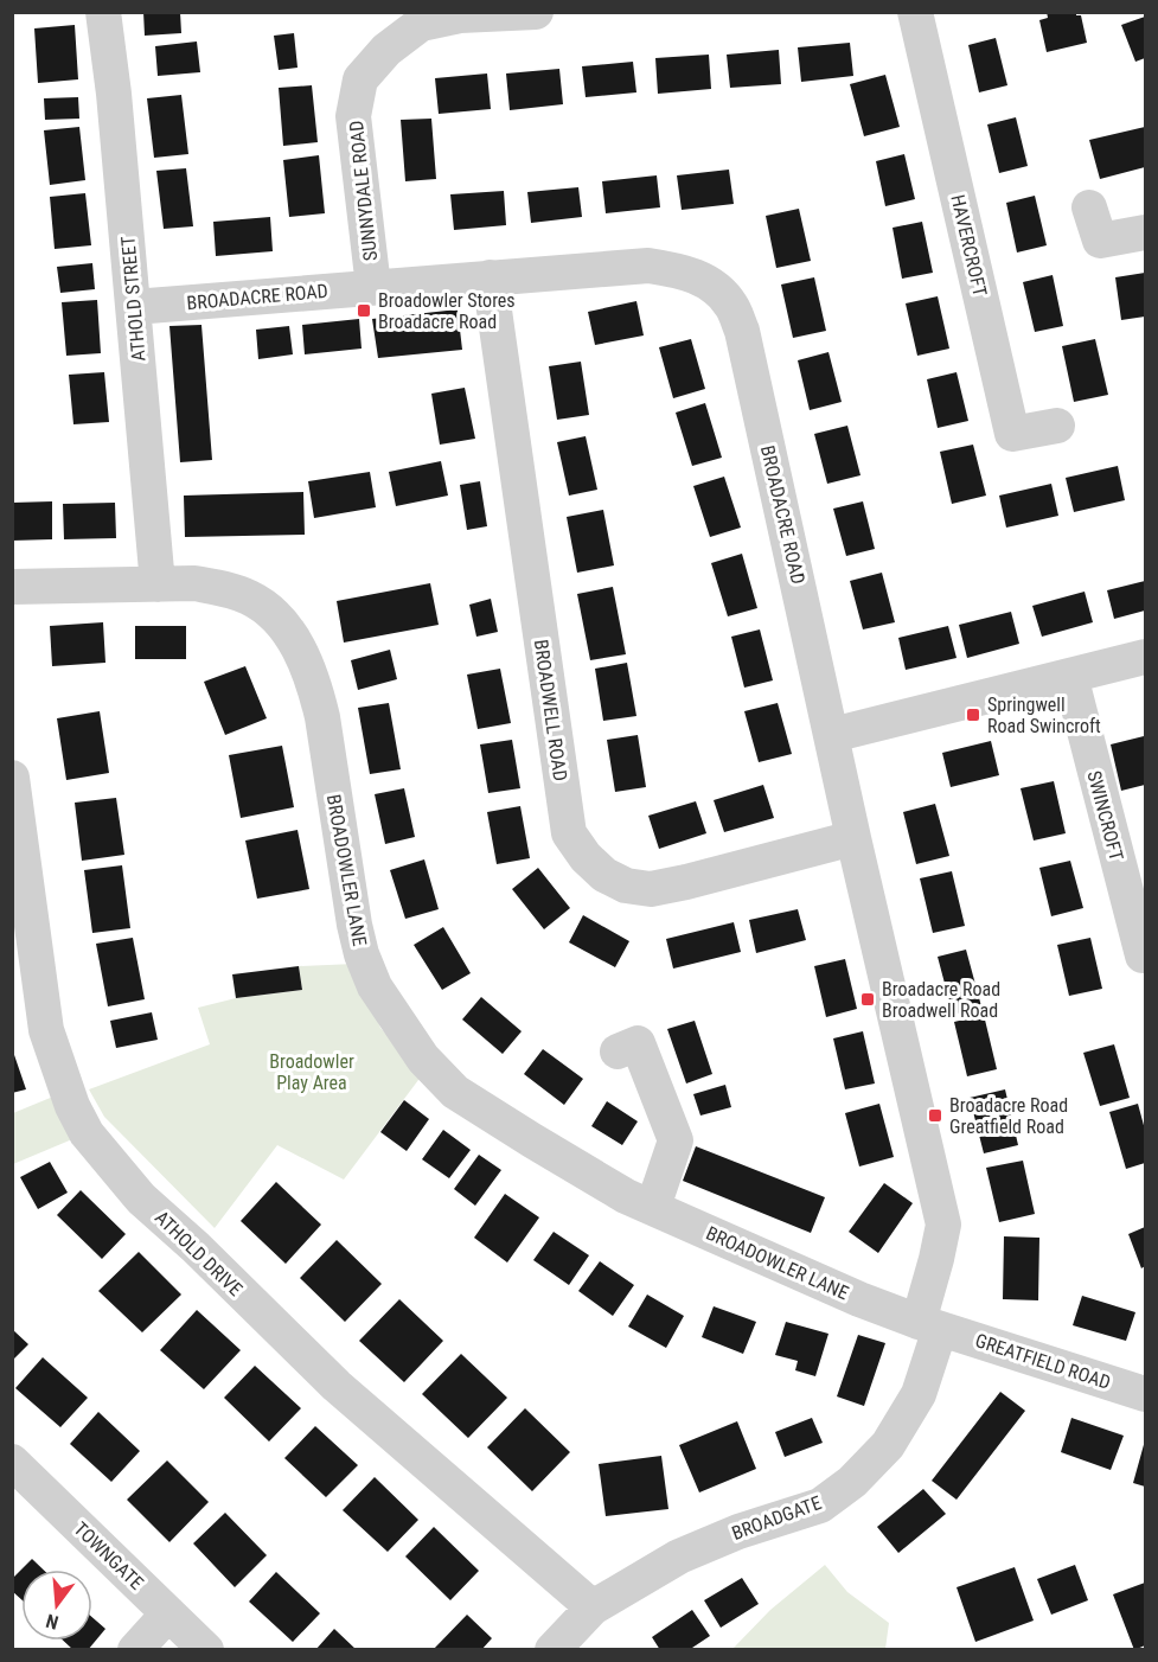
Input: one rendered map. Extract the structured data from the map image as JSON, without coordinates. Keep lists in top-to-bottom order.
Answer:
{
  "streets": {
    "street": [
      "SUNNYDALE ROAD",
      "HAVERCROFT",
      "BROADACRE ROAD",
      "ATHOLD STREET",
      "BROADWELL ROAD",
      "SWINCROFT",
      "BROADOWLER LANE",
      "ATHOLD DRIVE",
      "GREATFIELD ROAD",
      "BROADGATE",
      "TOWNGATE"
    ]
  },
  "crossings": [
    ["SUNNYDALE ROAD", "BROADACRE ROAD"],
    ["BROADACRE ROAD", "ATHOLD STREET"],
    ["BROADACRE ROAD", "BROADWELL ROAD"],
    ["BROADACRE ROAD", "BROADOWLER LANE"],
    ["BROADACRE ROAD", "GREATFIELD ROAD"],
    ["BROADACRE ROAD", "BROADGATE"],
    ["ATHOLD STREET", "BROADOWLER LANE"],
    ["BROADOWLER LANE", "GREATFIELD ROAD"],
    ["BROADOWLER LANE", "BROADGATE"],
    ["ATHOLD DRIVE", "BROADGATE"],
    ["GREATFIELD ROAD", "BROADGATE"]
  ],
  "parks": ["Broadowler Play Area"],
  "places": {
    "transit": [
      "Broadowler Stores Broadacre Road",
      "Springwell Road Swincroft",
      "Broadacre Road Broadwell Road",
      "Broadacre Road Greatfield Road"
    ]
  },
  "north": "bottom"
}
